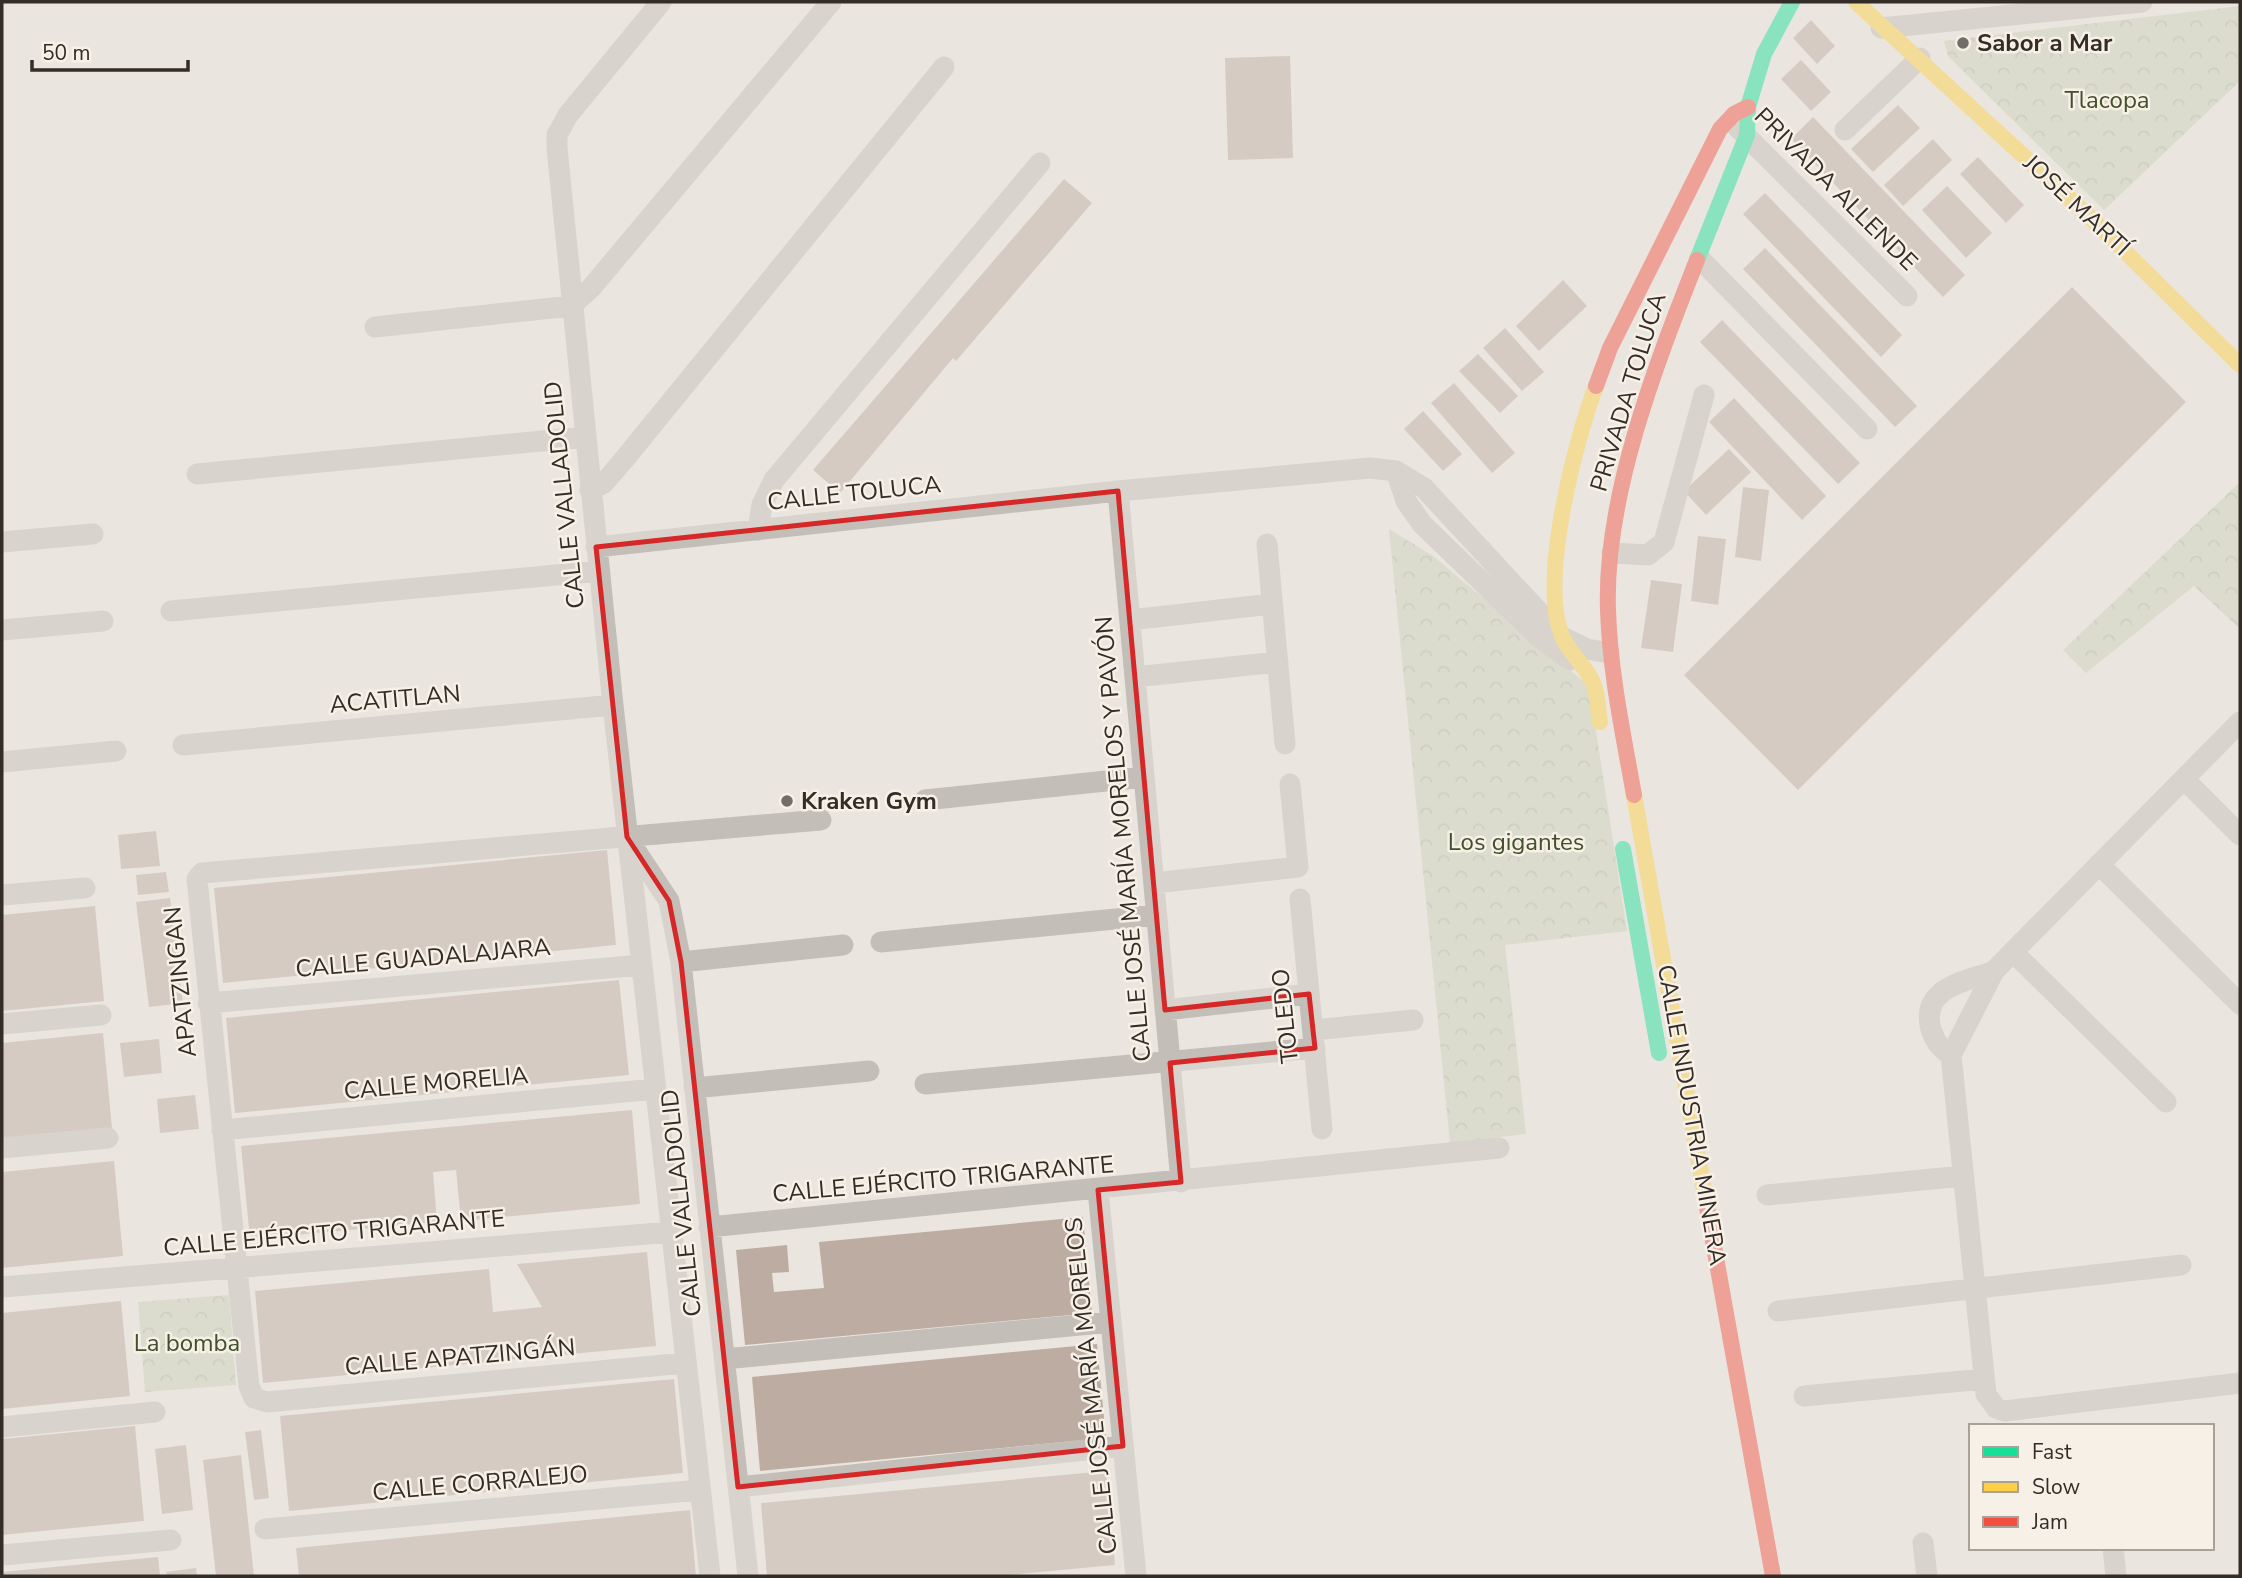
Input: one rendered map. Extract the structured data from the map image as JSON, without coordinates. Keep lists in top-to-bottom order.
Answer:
{
  "streets": {
    "main road": ["JOSÉ MARTÍ", "PRIVADA TOLUCA", "CALLE INDUSTRIA MINERA"],
    "street": [
      "PRIVADA ALLENDE",
      "CALLE TOLUCA",
      "CALLE VALLADOLID",
      "ACATITLAN",
      "CALLE JOSÉ MARÍA MORELOS Y PAVÓN",
      "CALLE GUADALAJARA",
      "APATZINGAN",
      "TOLEDO",
      "CALLE MORELIA",
      "CALLE EJÉRCITO TRIGARANTE",
      "CALLE APATZINGÁN",
      "CALLE JOSÉ MARÍA MORELOS",
      "CALLE CORRALEJO"
    ]
  },
  "crossings": [
    ["PRIVADA ALLENDE", "PRIVADA TOLUCA"],
    ["PRIVADA TOLUCA", "CALLE TOLUCA"],
    ["PRIVADA TOLUCA", "CALLE JOSÉ MARÍA MORELOS Y PAVÓN"],
    ["PRIVADA TOLUCA", "CALLE INDUSTRIA MINERA"],
    ["CALLE TOLUCA", "CALLE VALLADOLID"],
    ["CALLE TOLUCA", "CALLE JOSÉ MARÍA MORELOS Y PAVÓN"],
    ["CALLE VALLADOLID", "ACATITLAN"],
    ["CALLE VALLADOLID", "CALLE GUADALAJARA"],
    ["CALLE VALLADOLID", "APATZINGAN"],
    ["CALLE VALLADOLID", "CALLE MORELIA"],
    ["CALLE VALLADOLID", "CALLE EJÉRCITO TRIGARANTE"],
    ["CALLE VALLADOLID", "CALLE APATZINGÁN"],
    ["CALLE VALLADOLID", "CALLE CORRALEJO"],
    ["CALLE JOSÉ MARÍA MORELOS Y PAVÓN", "CALLE EJÉRCITO TRIGARANTE"],
    ["CALLE GUADALAJARA", "APATZINGAN"],
    ["APATZINGAN", "CALLE MORELIA"],
    ["APATZINGAN", "CALLE EJÉRCITO TRIGARANTE"],
    ["APATZINGAN", "CALLE APATZINGÁN"],
    ["CALLE EJÉRCITO TRIGARANTE", "CALLE JOSÉ MARÍA MORELOS"]
  ],
  "parks": ["Tlacopa", "Los gigantes", "La bomba"],
  "places": ["Sabor a Mar", "Kraken Gym"],
  "legend": ["Fast", "Slow", "Jam"],
  "scale_bar": "50 m"
}
